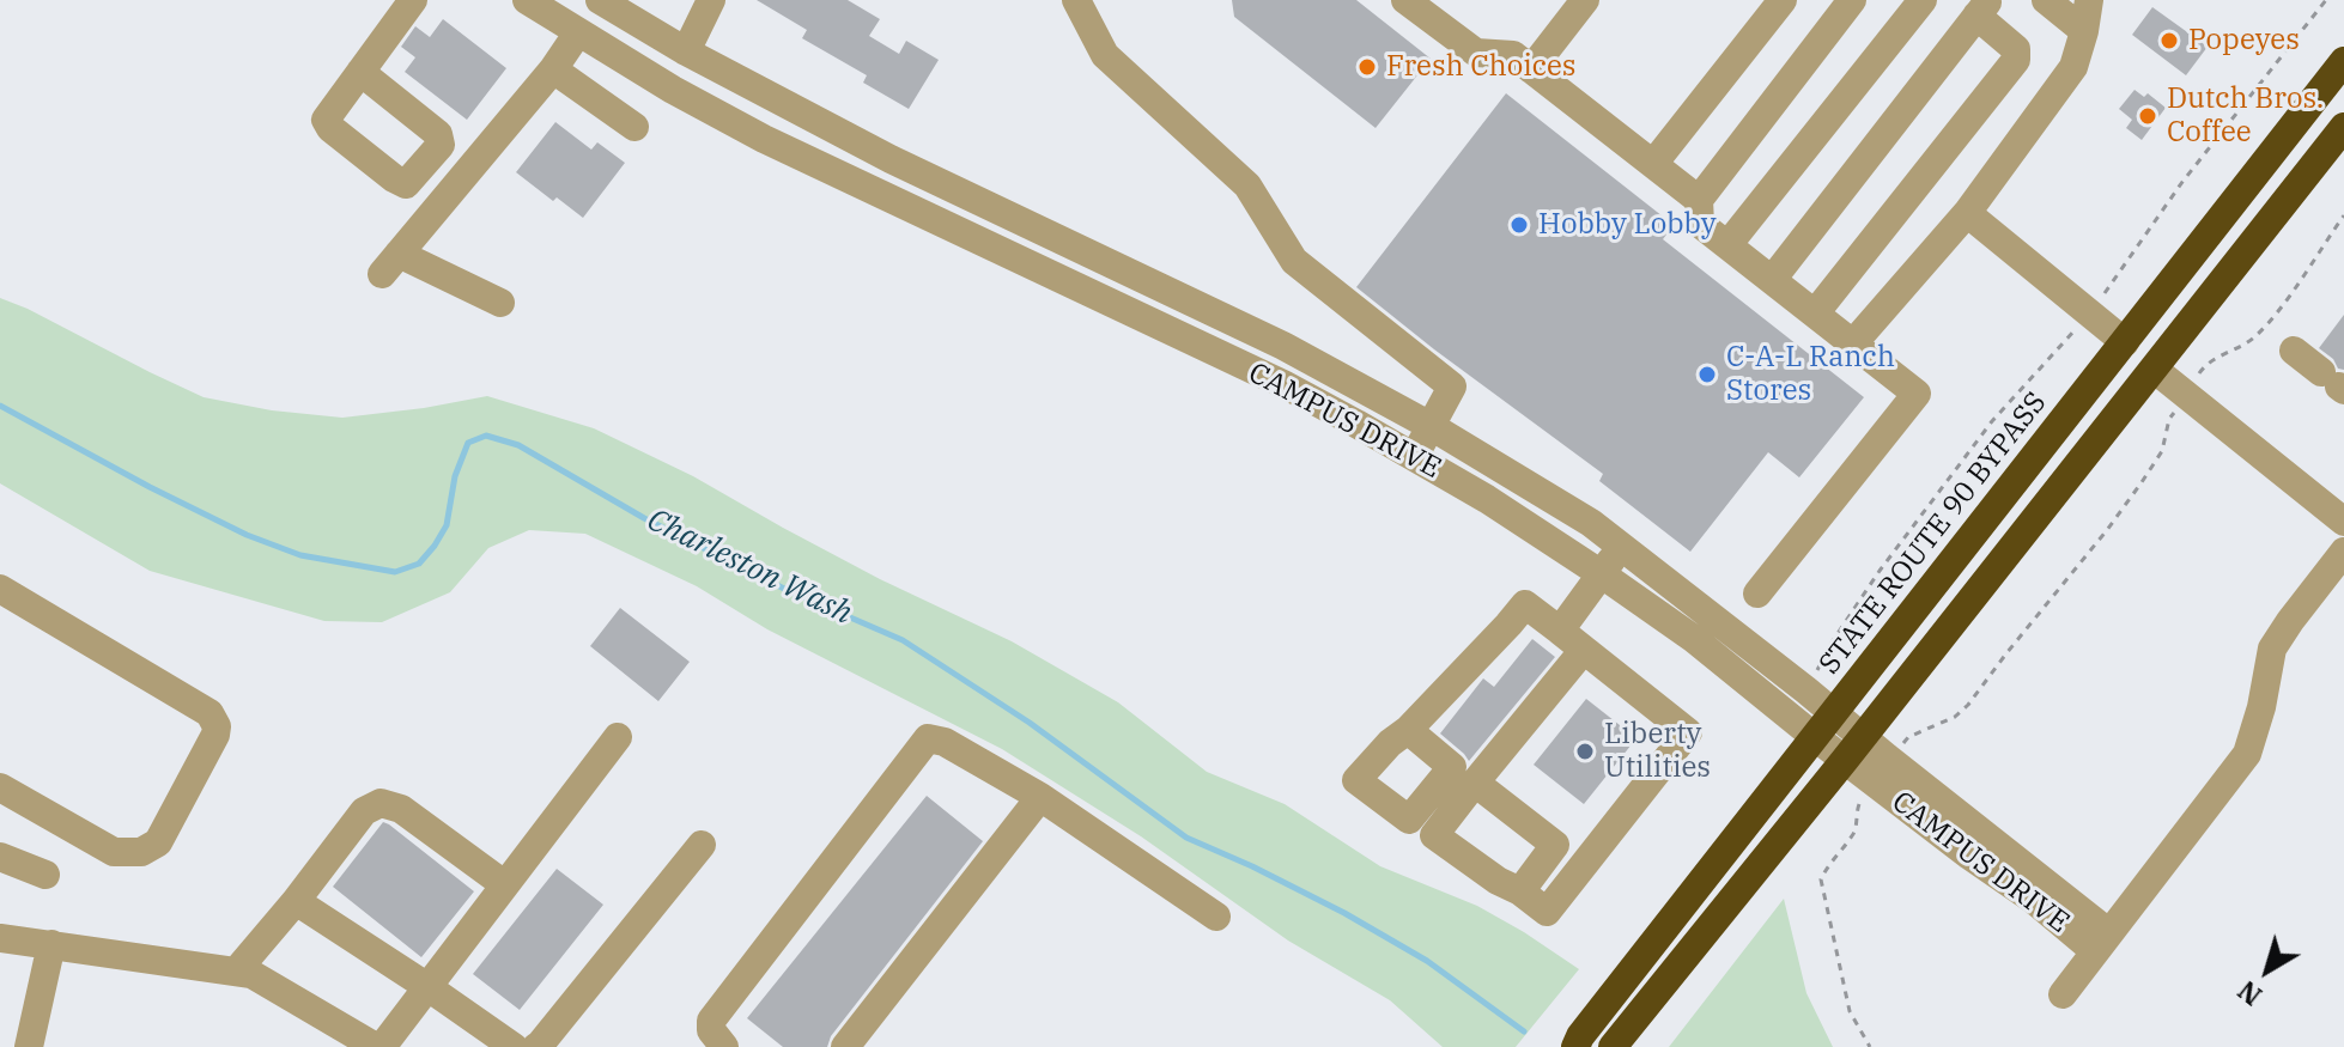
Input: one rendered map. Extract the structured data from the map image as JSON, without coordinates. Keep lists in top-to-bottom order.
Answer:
{
  "streets": {
    "highway": ["STATE ROUTE 90 BYPASS"],
    "street": ["CAMPUS DRIVE"]
  },
  "crossings": [
    ["CAMPUS DRIVE", "STATE ROUTE 90 BYPASS"]
  ],
  "water": ["Charleston Wash"],
  "places": [
    "Popeyes",
    "Fresh Choices",
    "Dutch Bros. Coffee",
    "Hobby Lobby",
    "C-A-L Ranch Stores",
    "Liberty Utilities"
  ],
  "north": "bottom left"
}
